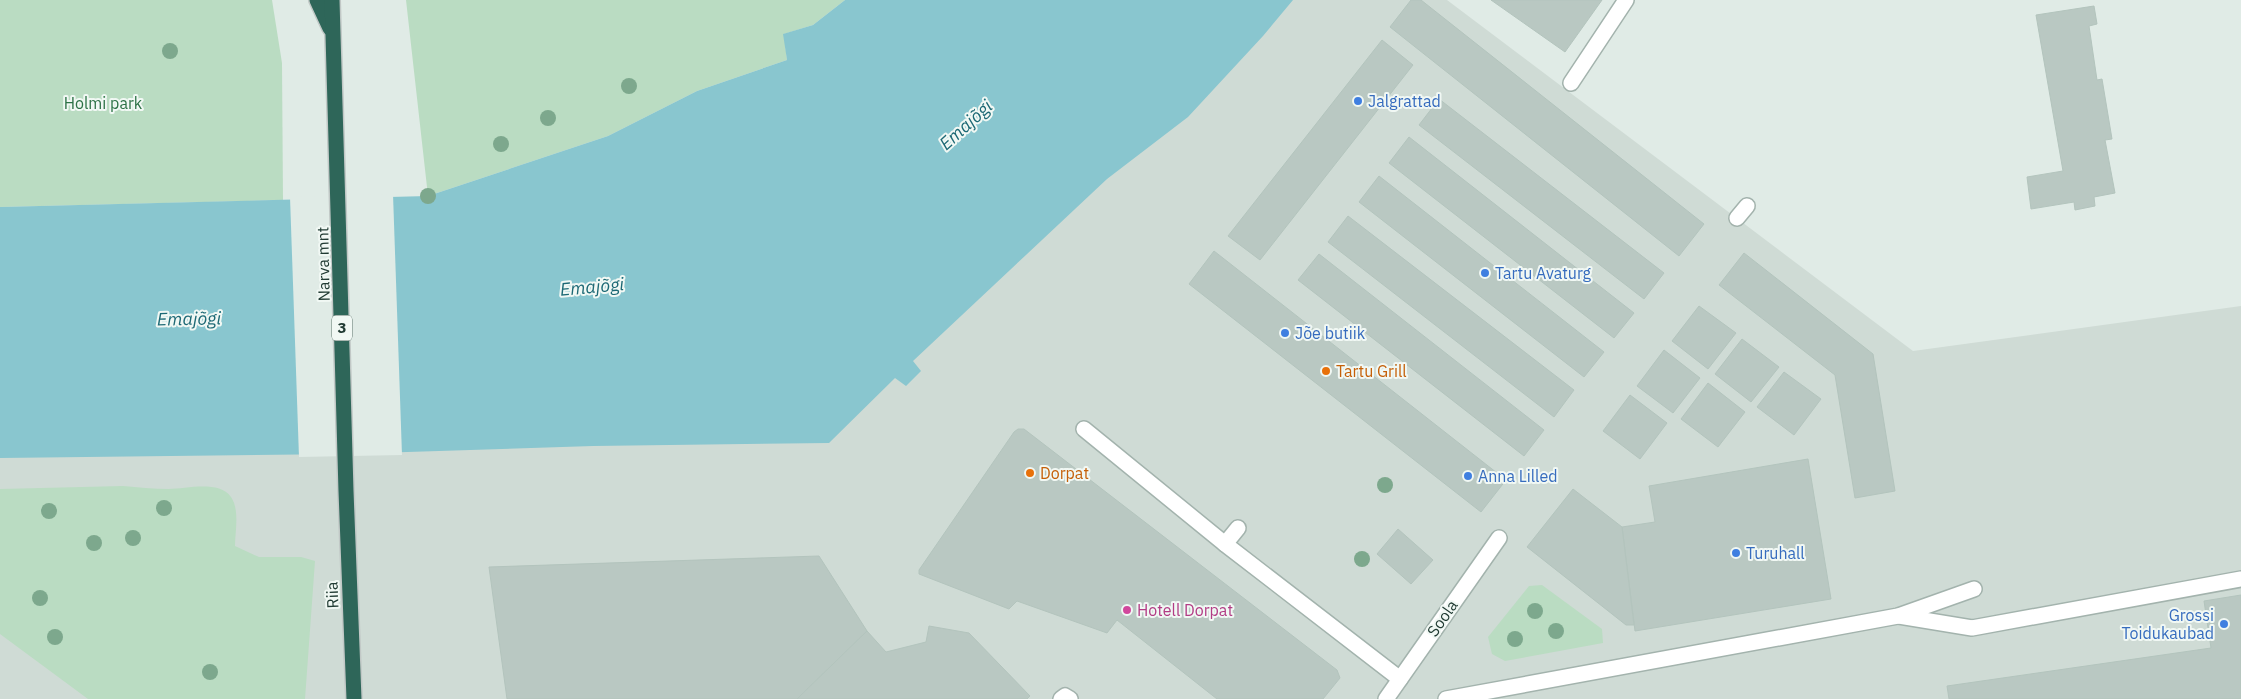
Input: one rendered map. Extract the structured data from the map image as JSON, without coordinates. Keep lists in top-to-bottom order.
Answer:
{
  "streets": {
    "highway": ["Narva mnt", "3", "Riia"],
    "street": ["Soola"]
  },
  "crossings": [
    ["Narva mnt", "Riia"]
  ],
  "water": ["Emajõgi"],
  "parks": ["Holmi park"],
  "places": [
    "Jalgrattad",
    "Tartu Avaturg",
    "Jõe butiik",
    "Tartu Grill",
    "Dorpat",
    "Anna Lilled",
    "Turuhall",
    "Hotell Dorpat",
    "Grossi Toidukaubad"
  ]
}
